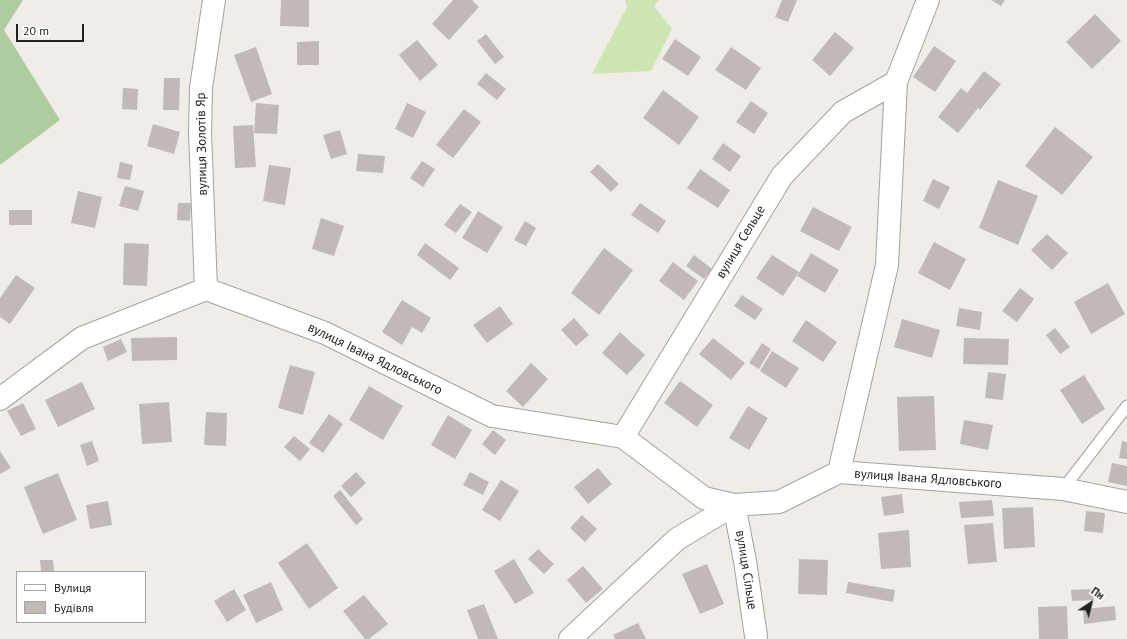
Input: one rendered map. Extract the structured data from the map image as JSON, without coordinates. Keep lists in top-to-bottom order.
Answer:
{
  "streets": {
    "street": [
      "вулиця Золотів Яр",
      "вулиця Сельце",
      "вулиця Івана Ядловського",
      "вулиця Сільце"
    ]
  },
  "crossings": [
    ["вулиця Золотів Яр", "вулиця Івана Ядловського"],
    ["вулиця Сельце", "вулиця Івана Ядловського"],
    ["вулиця Івана Ядловського", "вулиця Сільце"]
  ],
  "legend": ["Вулиця", "Будівля"],
  "scale_bar": "20 m",
  "north": "top right"
}
